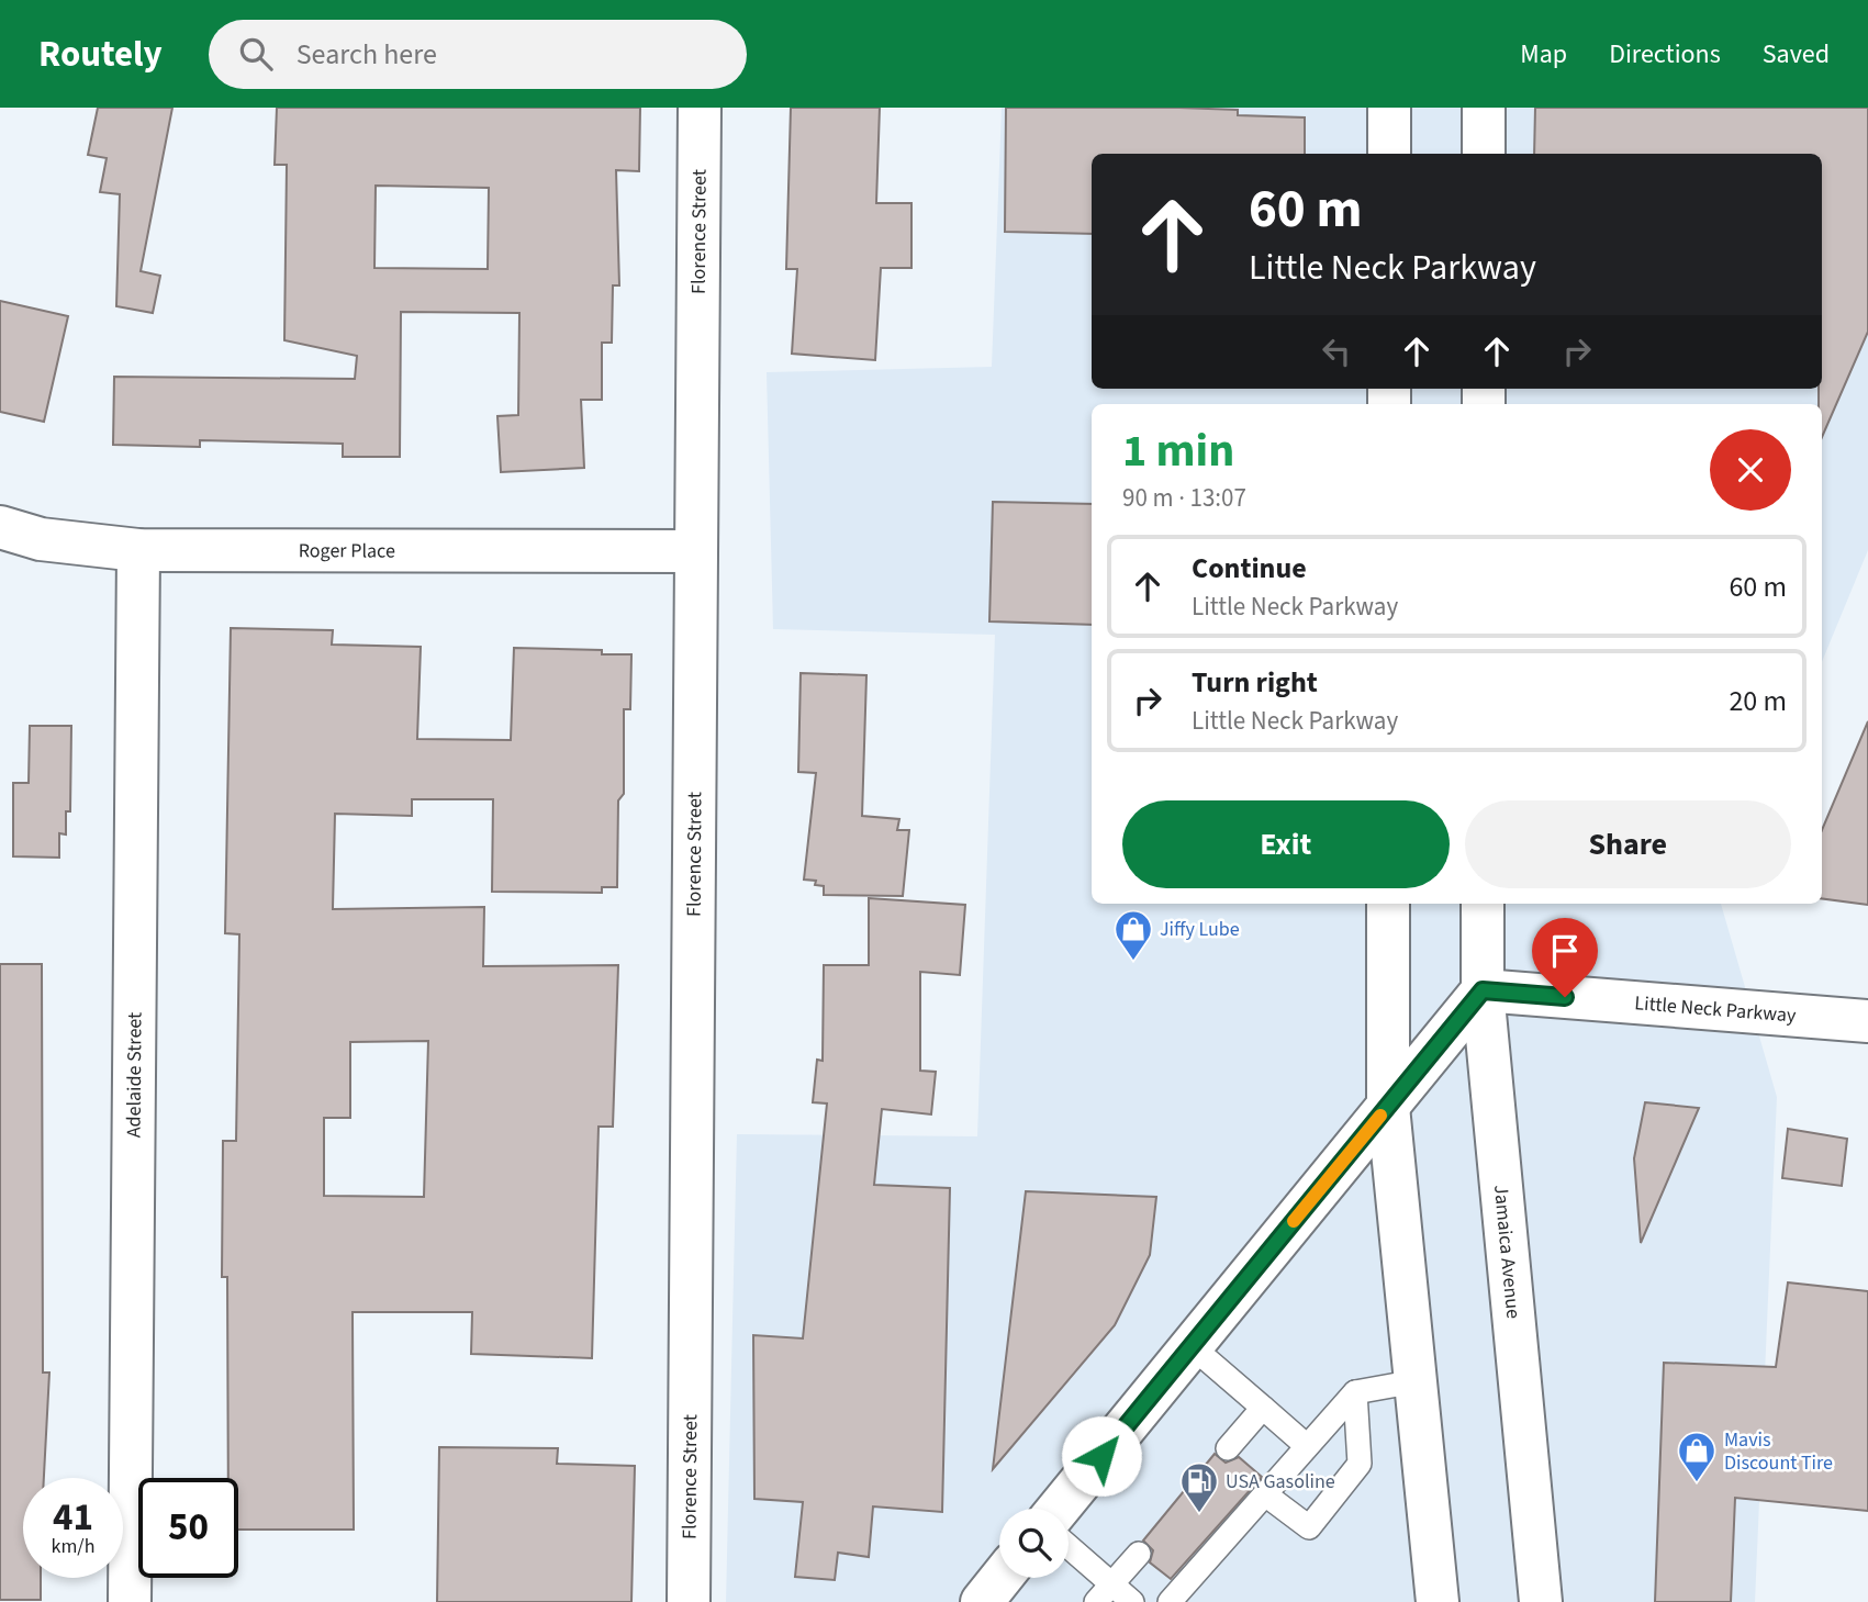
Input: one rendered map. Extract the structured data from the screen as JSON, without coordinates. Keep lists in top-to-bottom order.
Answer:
{
  "streets": {
    "street": [
      "Florence Street",
      "Roger Place",
      "Little Neck Parkway",
      "Adelaide Street",
      "Jamaica Avenue"
    ]
  },
  "crossings": [
    ["Florence Street", "Roger Place"],
    ["Roger Place", "Adelaide Street"],
    ["Little Neck Parkway", "Jamaica Avenue"]
  ],
  "places": {
    "shop": ["Jiffy Lube", "Mavis Discount Tire"],
    "fuel station": ["USA Gasoline"]
  },
  "page": {
    "header": "Routely",
    "search": "Search here",
    "nav": ["Map", "Directions", "Saved"],
    "turn": ["60 m", "Little Neck Parkway"],
    "heading": ["1 min", "90 m · 13:07"],
    "list": [
      {
        "name": "Continue",
        "note": "Little Neck Parkway",
        "value": "60 m"
      },
      {
        "name": "Turn right",
        "note": "Little Neck Parkway",
        "value": "20 m"
      }
    ],
    "buttons": ["Exit", "Share"],
    "speed": "41 km/h",
    "limit": "50"
  }
}
